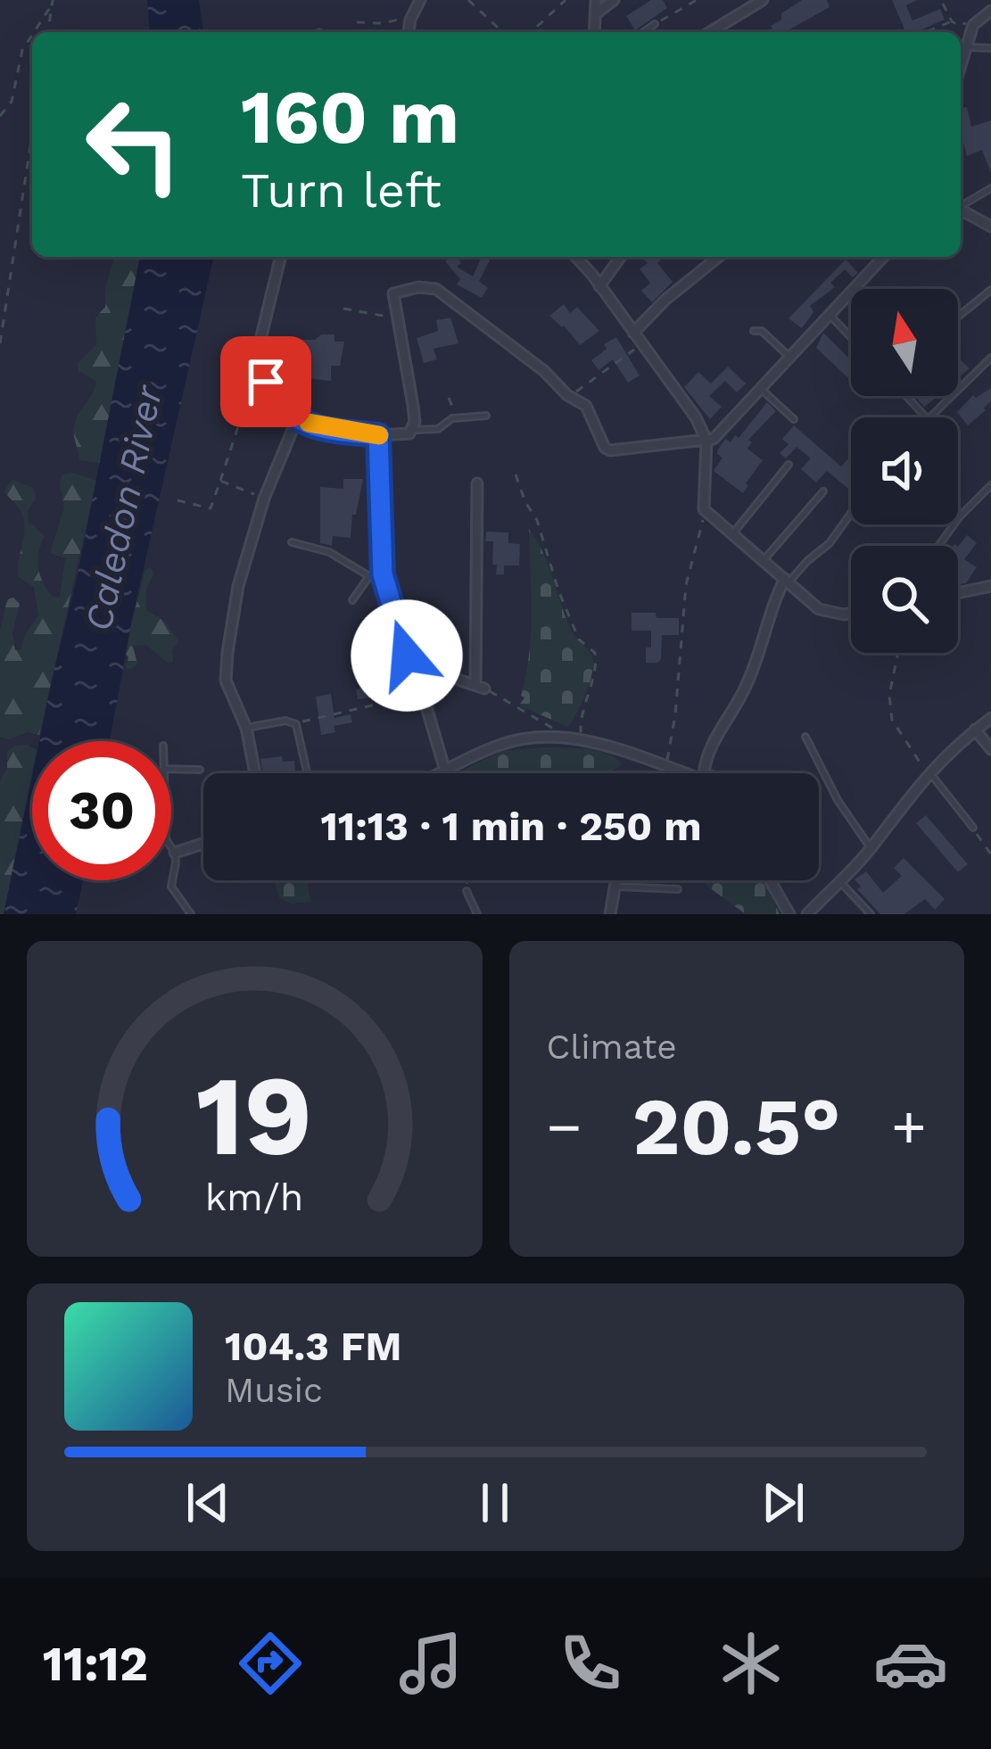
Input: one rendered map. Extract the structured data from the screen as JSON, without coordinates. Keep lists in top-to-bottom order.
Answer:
{
  "water": ["Caledon River"],
  "north": "top",
  "page": {
    "turn": ["160 m", "Turn left"],
    "limit": "30",
    "trip": "11:13 · 1 min · 250 m",
    "tile": "Climate",
    "heat": ["−", "20.5°", "+"],
    "song": ["104.3 FM", "Music"],
    "tabs": "11:12",
    "gauge": ["19", "km/h"]
  }
}
